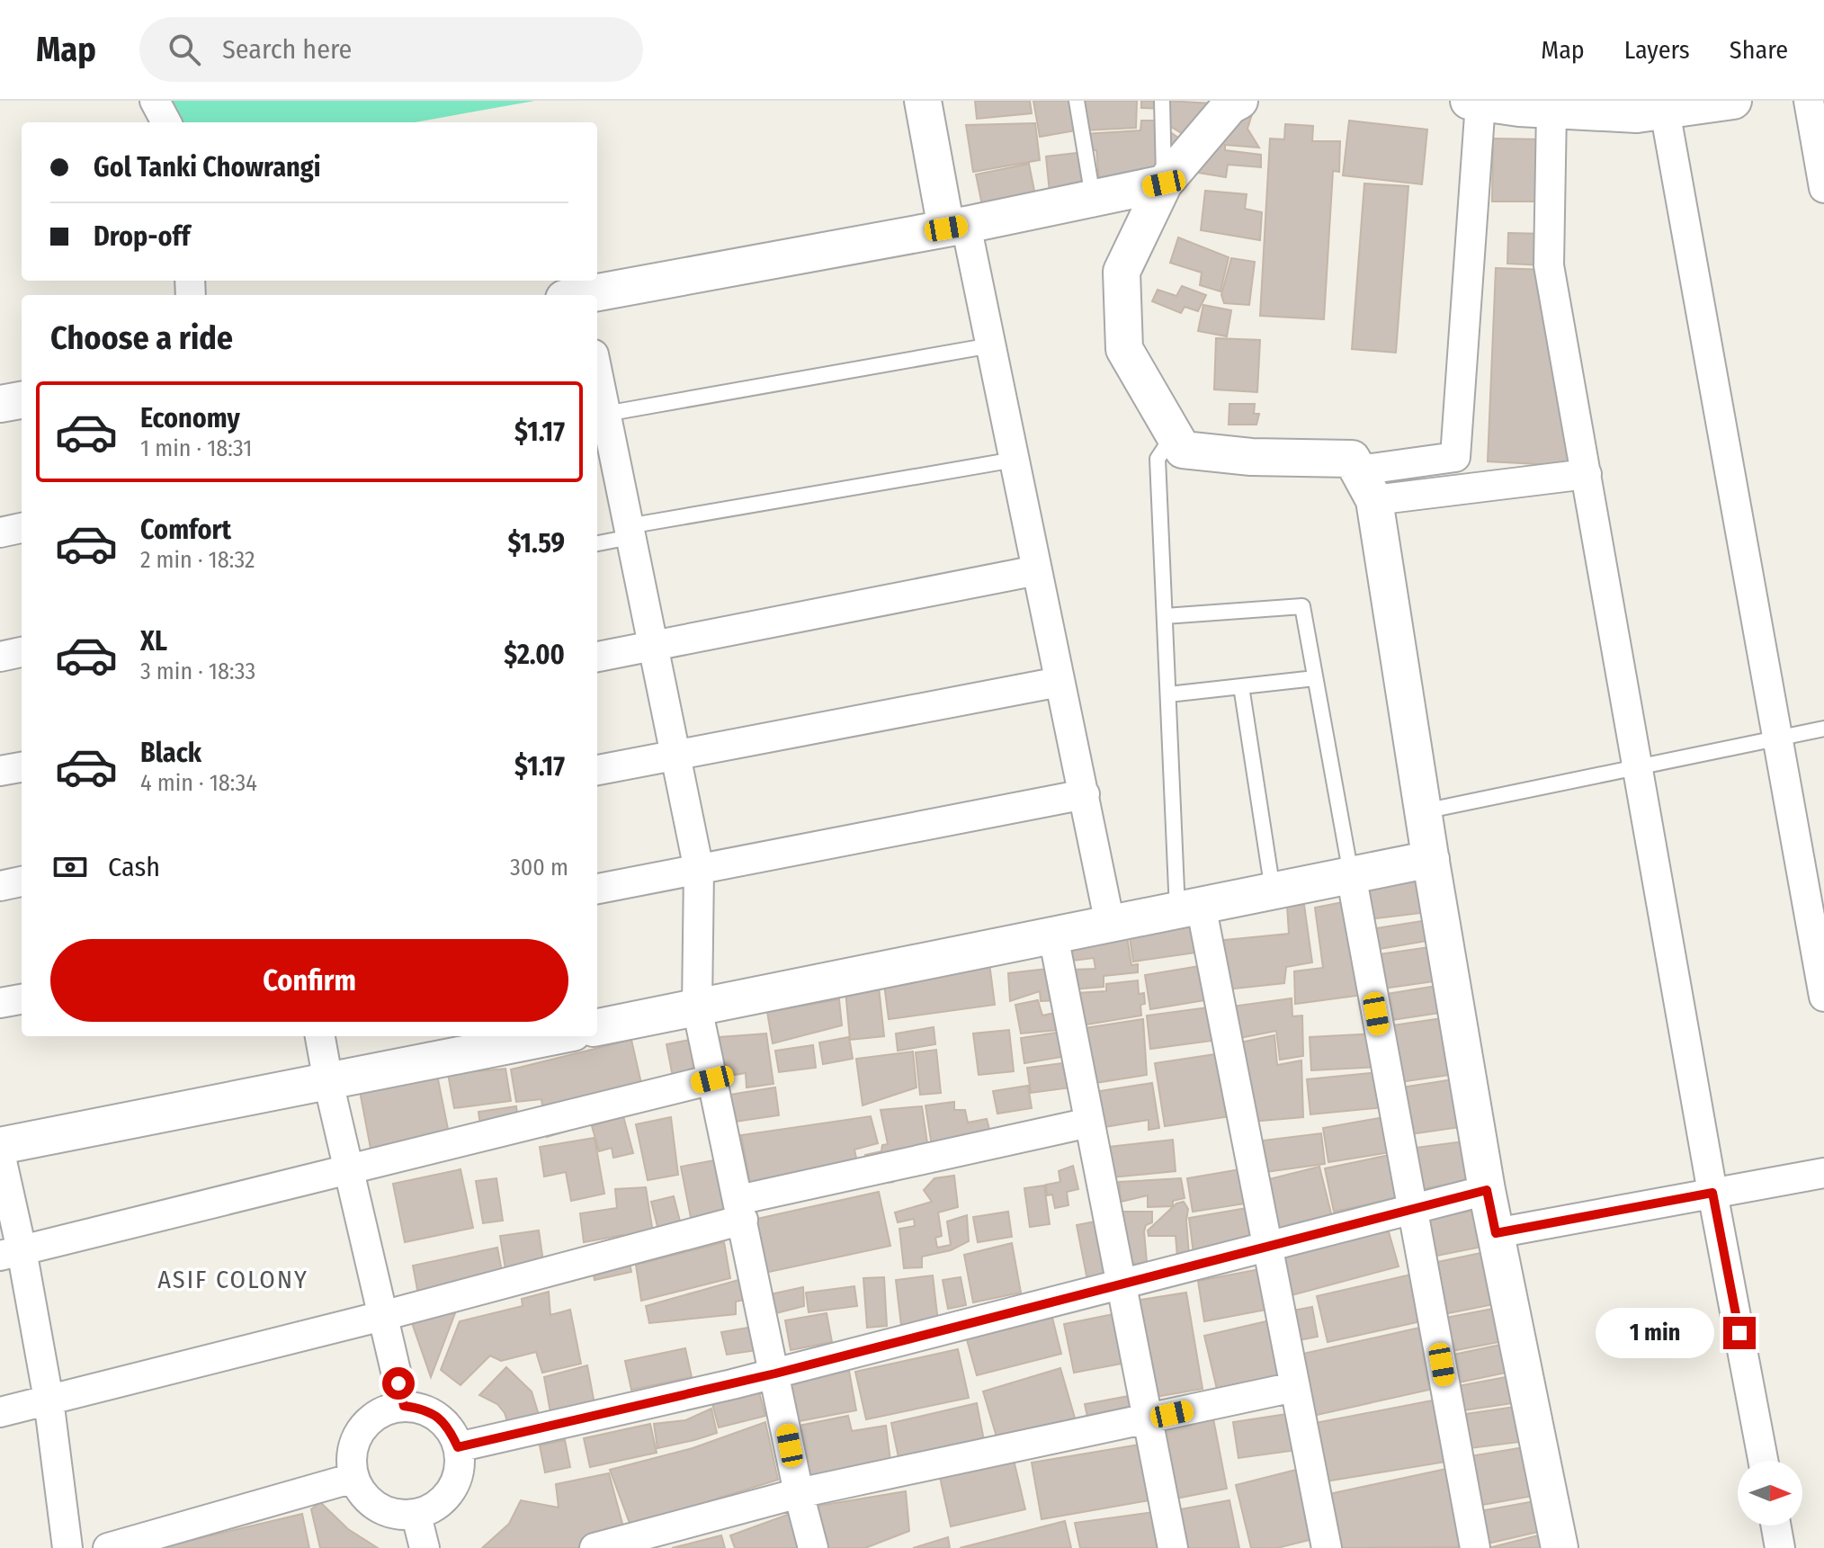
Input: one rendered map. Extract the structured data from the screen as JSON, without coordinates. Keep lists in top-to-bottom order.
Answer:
{
  "districts": ["ASIF COLONY"],
  "north": "right",
  "page": {
    "header": "Map",
    "search": "Search here",
    "nav": ["Map", "Layers", "Share"],
    "banner": ["Gol Tanki Chowrangi", "Drop-off"],
    "heading": "Choose a ride",
    "list": [
      {
        "name": "Economy",
        "note": "1 min · 18:31",
        "value": "$1.17"
      },
      {
        "name": "Comfort",
        "note": "2 min · 18:32",
        "value": "$1.59"
      },
      {
        "name": "XL",
        "note": "3 min · 18:33",
        "value": "$2.00"
      },
      {
        "name": "Black",
        "note": "4 min · 18:34",
        "value": "$1.17"
      }
    ],
    "pay": ["Cash", "300 m"],
    "buttons": "Confirm",
    "bubble": "1 min"
  }
}
